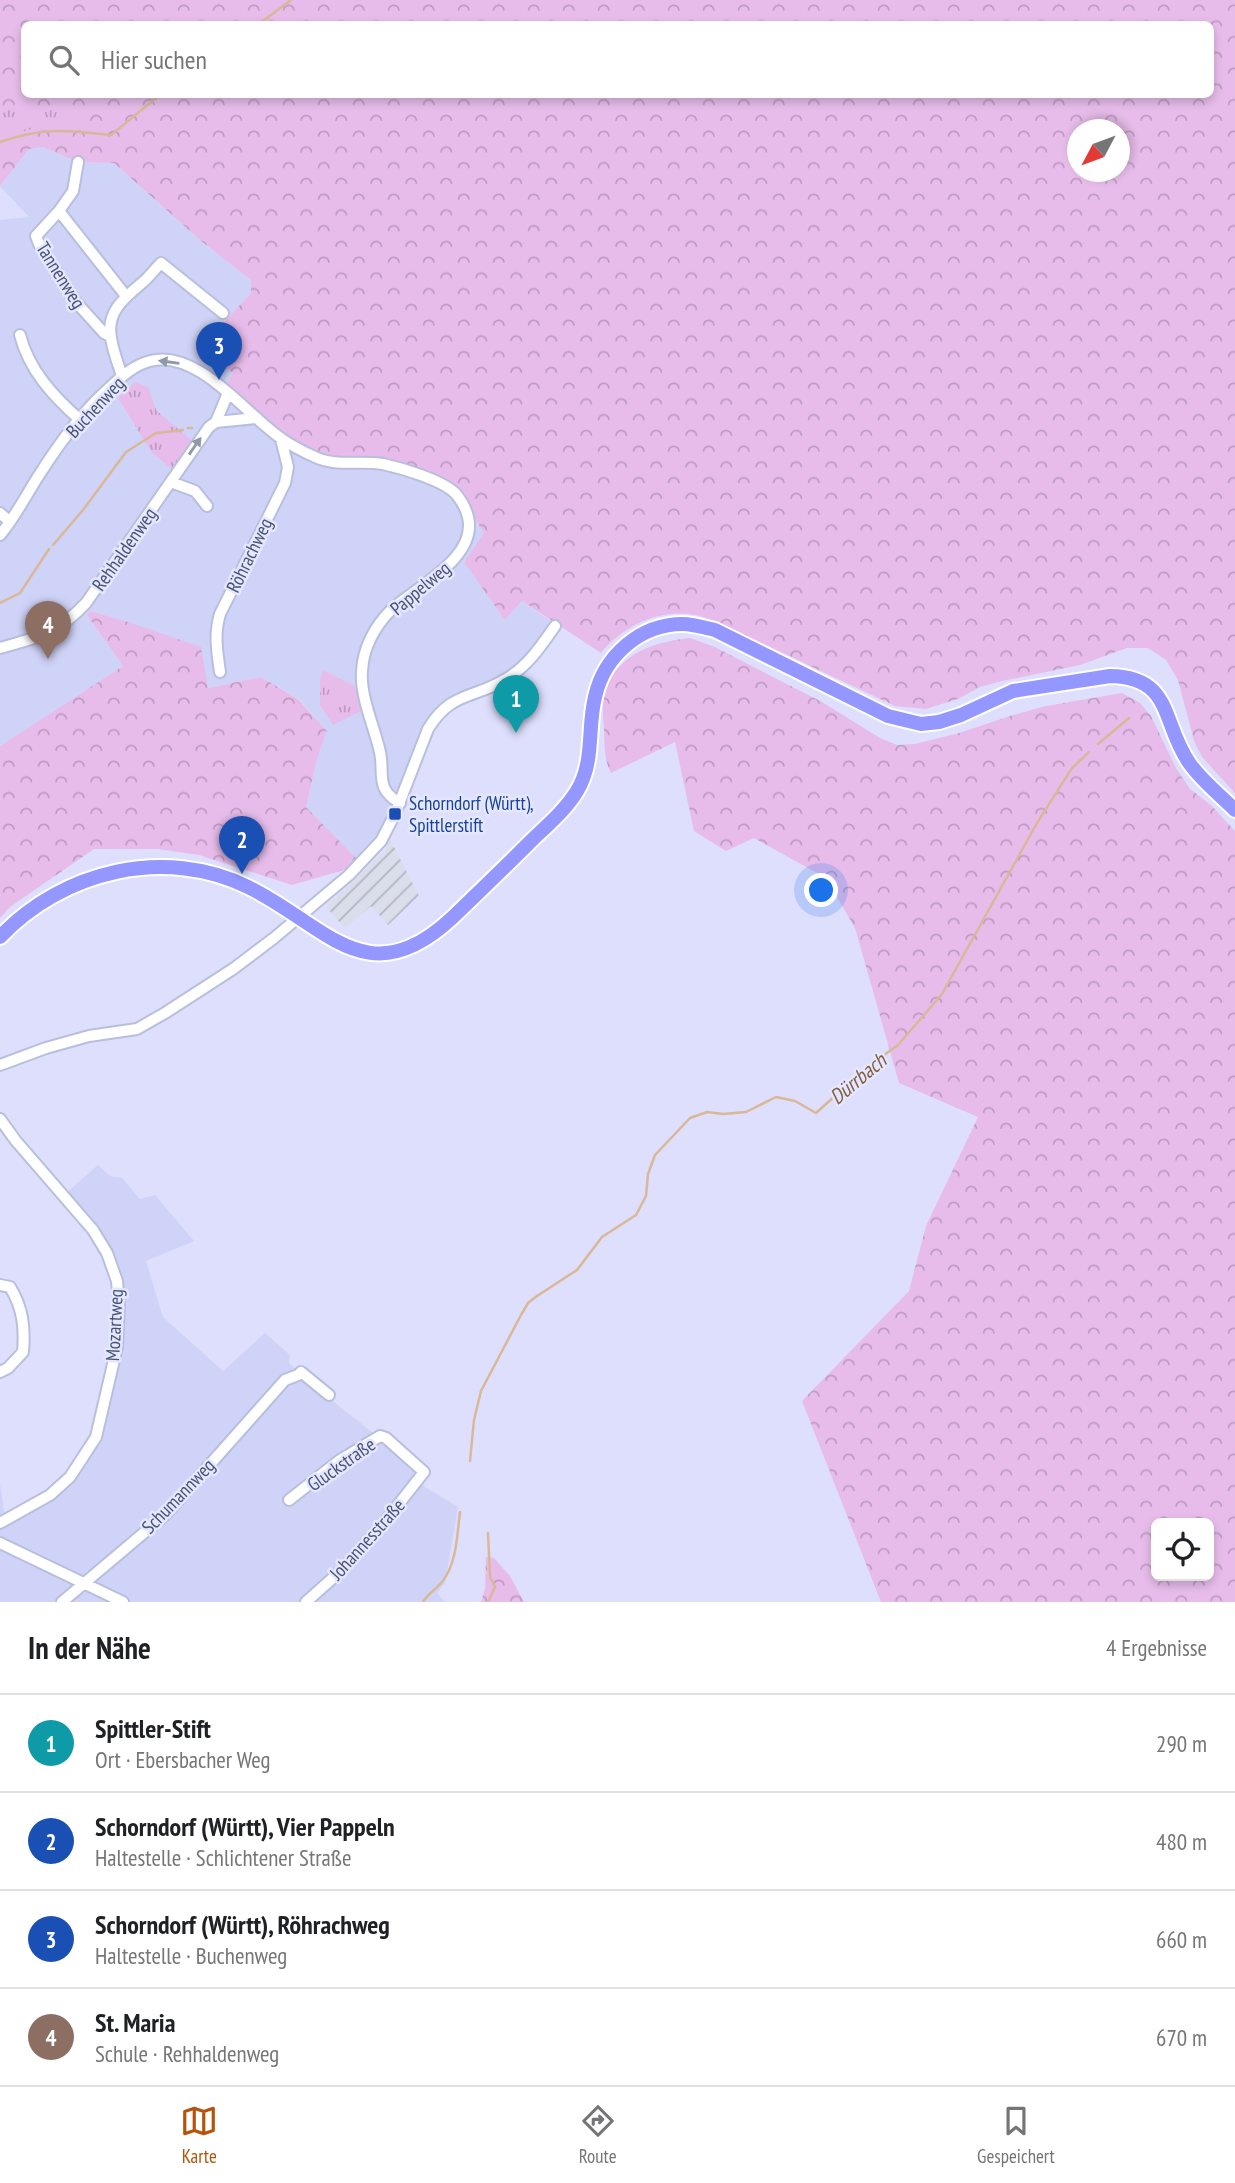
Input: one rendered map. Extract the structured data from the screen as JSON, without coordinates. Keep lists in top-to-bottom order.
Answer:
{
  "streets": {
    "street": [
      "Tannenweg",
      "Buchenweg",
      "Rehhaldenweg",
      "Röhrachweg",
      "Pappelweg",
      "Mozartweg",
      "Gluckstraße",
      "Schumannweg",
      "Johannesstraße"
    ]
  },
  "crossings": [
    ["Tannenweg", "Buchenweg"],
    ["Buchenweg", "Rehhaldenweg"],
    ["Buchenweg", "Pappelweg"],
    ["Rehhaldenweg", "Pappelweg"],
    ["Röhrachweg", "Pappelweg"],
    ["Gluckstraße", "Johannesstraße"]
  ],
  "water": ["Dürrbach"],
  "places": {
    "transit": ["Schorndorf (Württ), Spittlerstift"]
  },
  "north": "bottom left",
  "page": {
    "search": "Hier suchen",
    "pins": [
      "3",
      "4",
      "1",
      "2"
    ],
    "heading": ["In der Nähe", "4 Ergebnisse"],
    "list": [
      {
        "mark": "1",
        "name": "Spittler-Stift",
        "note": "Ort · Ebersbacher Weg",
        "value": "290 m"
      },
      {
        "mark": "2",
        "name": "Schorndorf (Württ), Vier Pappeln",
        "note": "Haltestelle · Schlichtener Straße",
        "value": "480 m"
      },
      {
        "mark": "3",
        "name": "Schorndorf (Württ), Röhrachweg",
        "note": "Haltestelle · Buchenweg",
        "value": "660 m"
      },
      {
        "mark": "4",
        "name": "St. Maria",
        "note": "Schule · Rehhaldenweg",
        "value": "670 m"
      }
    ],
    "nav": ["Karte", "Route", "Gespeichert"]
  }
}
